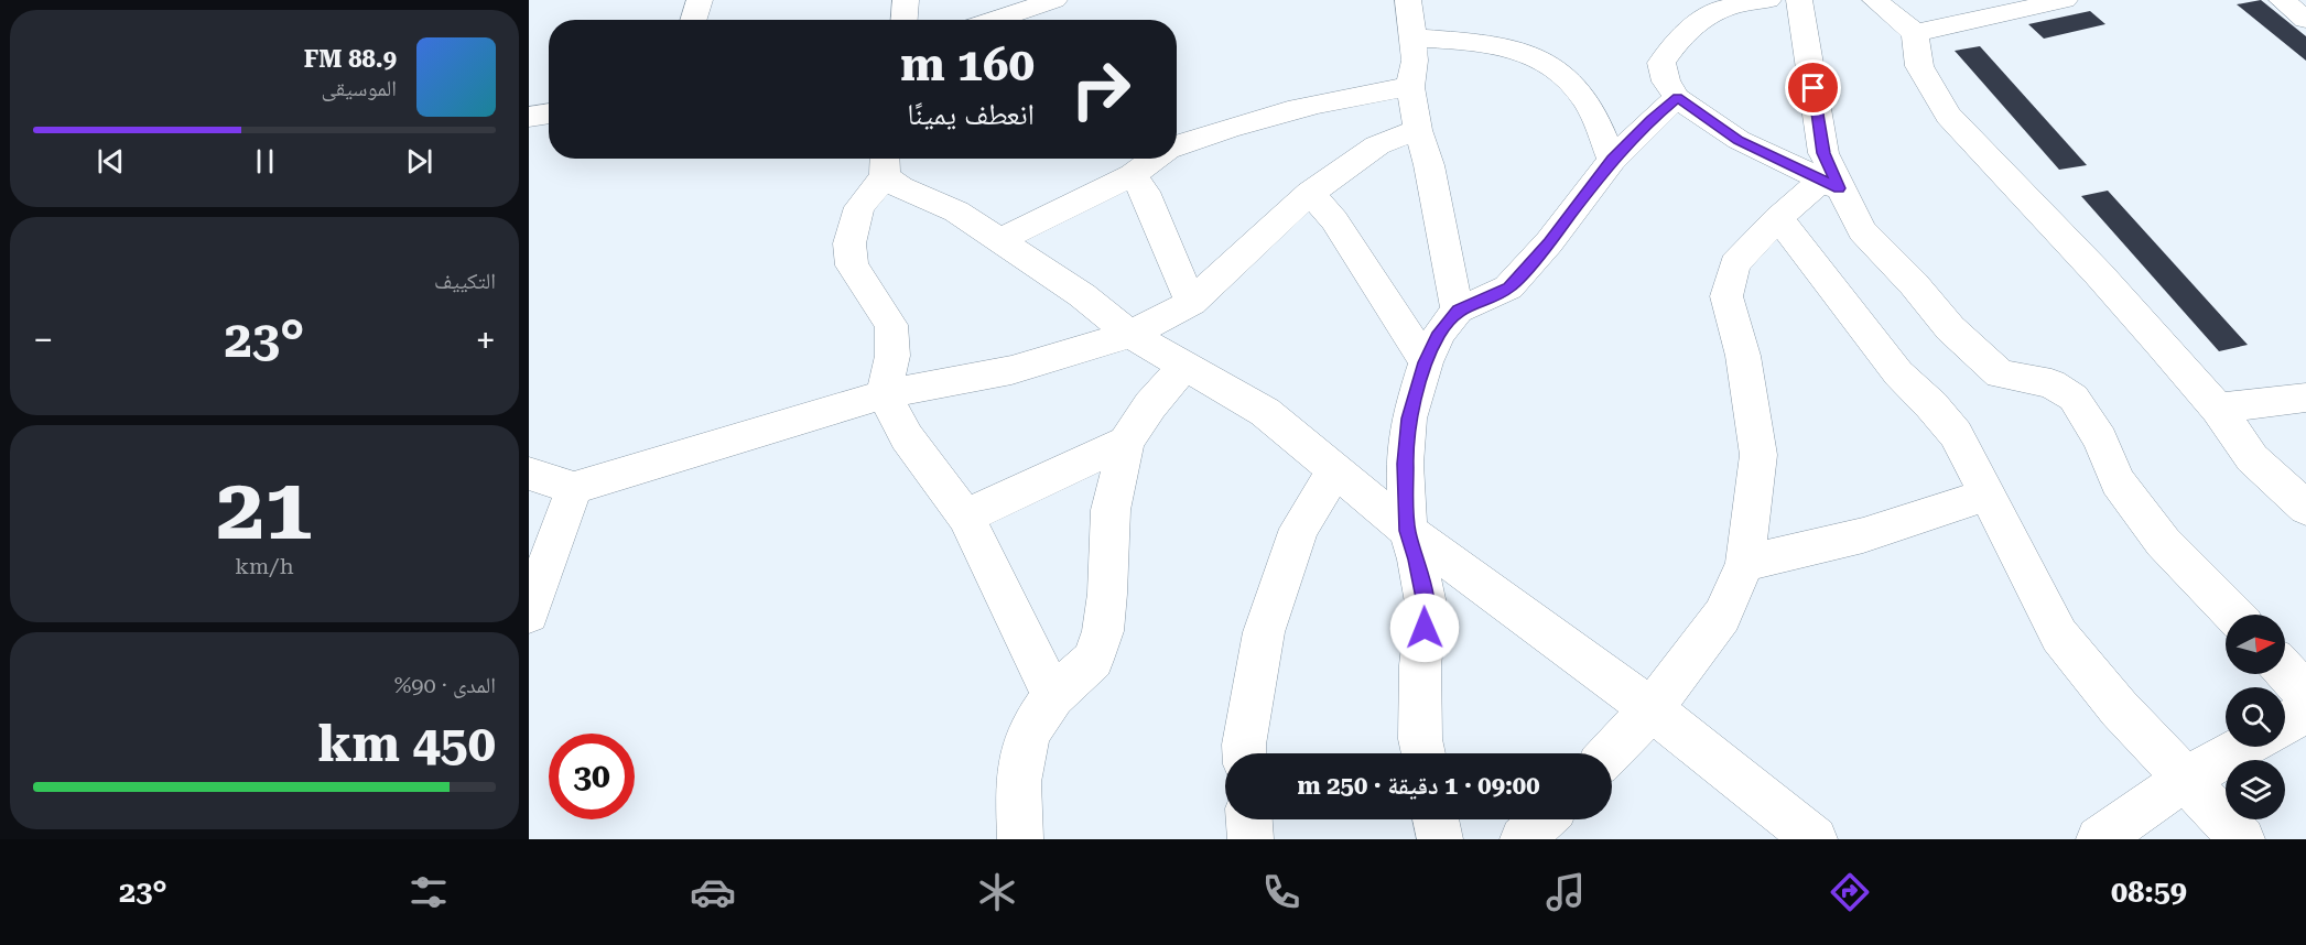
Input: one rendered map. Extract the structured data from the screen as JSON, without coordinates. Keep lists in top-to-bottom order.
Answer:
{
  "north": "right",
  "page": {
    "turn": ["160 m", "انعطف يمينًا"],
    "song": ["88.9 FM", "الموسيقى"],
    "tile": [
      "التكييف",
      ["21", "km/h"],
      ["المدى · 90%", "450 km"]
    ],
    "heat": ["−", "23°", "+"],
    "limit": "30",
    "trip": "09:00 · 1 دقيقة · 250 m",
    "tabs": ["08:59", "23°"]
  }
}
